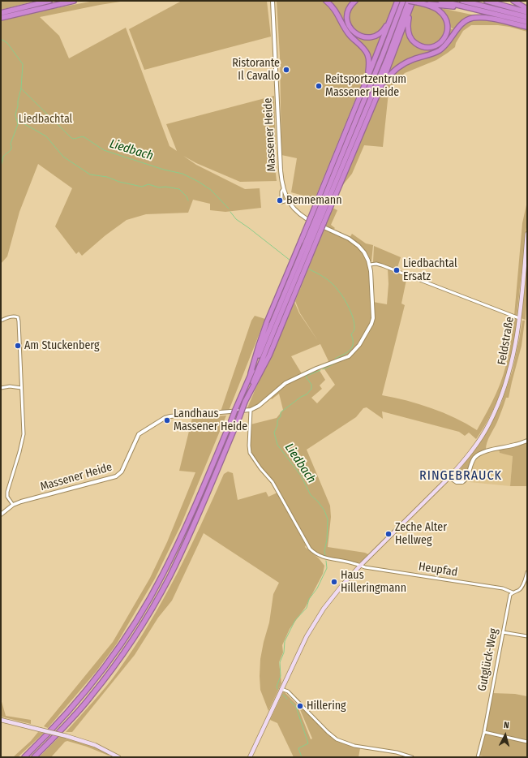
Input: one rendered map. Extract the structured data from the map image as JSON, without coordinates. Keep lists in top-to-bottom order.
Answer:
{
  "streets": {
    "main road": ["Feldstraße"],
    "street": ["Massener Heide", "Heupfad", "Gutglück-Weg"]
  },
  "crossings": [
    ["Massener Heide", "Heupfad"],
    ["Heupfad", "Gutglück-Weg"]
  ],
  "districts": ["RINGEBRAUCK"],
  "water": ["Liedbach"],
  "parks": ["Liedbachtal"],
  "places": [
    "Ristorante Il Cavallo",
    "Reitsportzentrum Massener Heide",
    "Bennemann",
    "Liedbachtal Ersatz",
    "Am Stuckenberg",
    "Landhaus Massener Heide",
    "Zeche Alter Hellweg",
    "Haus Hilleringmann",
    "Hillering"
  ],
  "north": "top"
}
